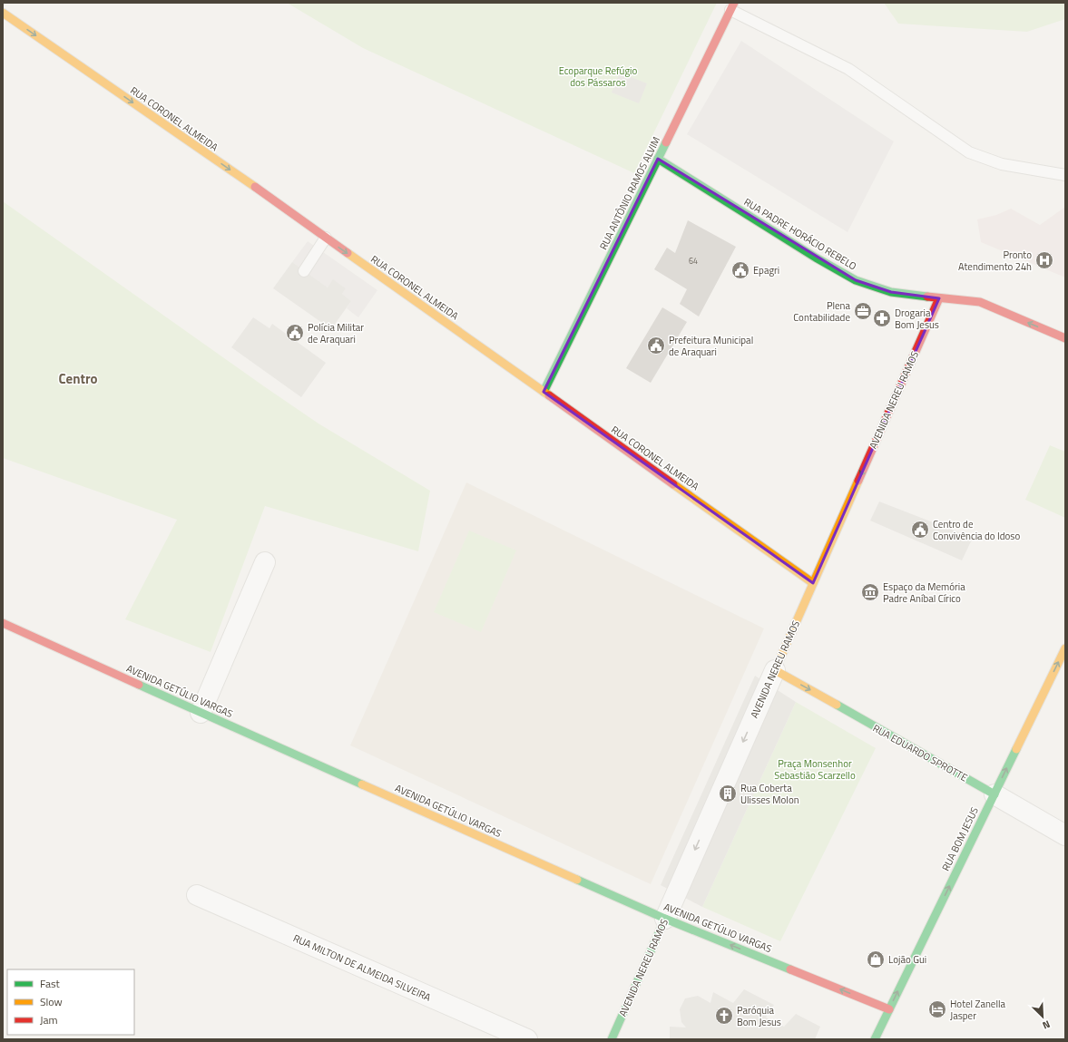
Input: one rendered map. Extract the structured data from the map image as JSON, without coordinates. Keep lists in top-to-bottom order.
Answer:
{
  "streets": {
    "main road": [
      "RUA CORONEL ALMEIDA",
      "RUA ANTÔNIO RAMOS ALVIM",
      "RUA PADRE HORÁCIO REBELO",
      "AVENIDA NEREU RAMOS",
      "AVENIDA GETÚLIO VARGAS",
      "RUA EDUARDO SPROTTE",
      "RUA BOM JESUS"
    ],
    "street": ["RUA MILTON DE ALMEIDA SILVEIRA"]
  },
  "crossings": [
    ["RUA CORONEL ALMEIDA", "RUA ANTÔNIO RAMOS ALVIM"],
    ["RUA CORONEL ALMEIDA", "AVENIDA NEREU RAMOS"],
    ["RUA ANTÔNIO RAMOS ALVIM", "RUA PADRE HORÁCIO REBELO"],
    ["RUA PADRE HORÁCIO REBELO", "AVENIDA NEREU RAMOS"],
    ["AVENIDA NEREU RAMOS", "AVENIDA GETÚLIO VARGAS"],
    ["AVENIDA NEREU RAMOS", "RUA EDUARDO SPROTTE"],
    ["AVENIDA GETÚLIO VARGAS", "RUA BOM JESUS"],
    ["RUA EDUARDO SPROTTE", "RUA BOM JESUS"]
  ],
  "one_way": [
    "RUA CORONEL ALMEIDA",
    "AVENIDA NEREU RAMOS",
    "RUA EDUARDO SPROTTE",
    "RUA BOM JESUS"
  ],
  "districts": ["Centro"],
  "parks": ["Ecoparque Refúgio dos Pássaros", "Praça Monsenhor Sebastião Scarzello"],
  "places": {
    "hospital": ["Pronto Atendimento 24h"],
    "public building": [
      "Epagri",
      "Polícia Militar de Araquari",
      "Prefeitura Municipal de Araquari",
      "Centro de Convivência do Idoso"
    ],
    "office": ["Plena Contabilidade"],
    "pharmacy": ["Drogaria Bom Jesus"],
    "museum": ["Espaço da Memória Padre Aníbal Círico"],
    "building": ["Rua Coberta Ulisses Molon"],
    "shop": ["Lojão Gui"],
    "hotel": ["Hotel Zanella Jasper"],
    "church": ["Paróquia Bom Jesus"]
  },
  "house_numbers": ["64"],
  "legend": ["Fast", "Slow", "Jam"],
  "north": "bottom right"
}
